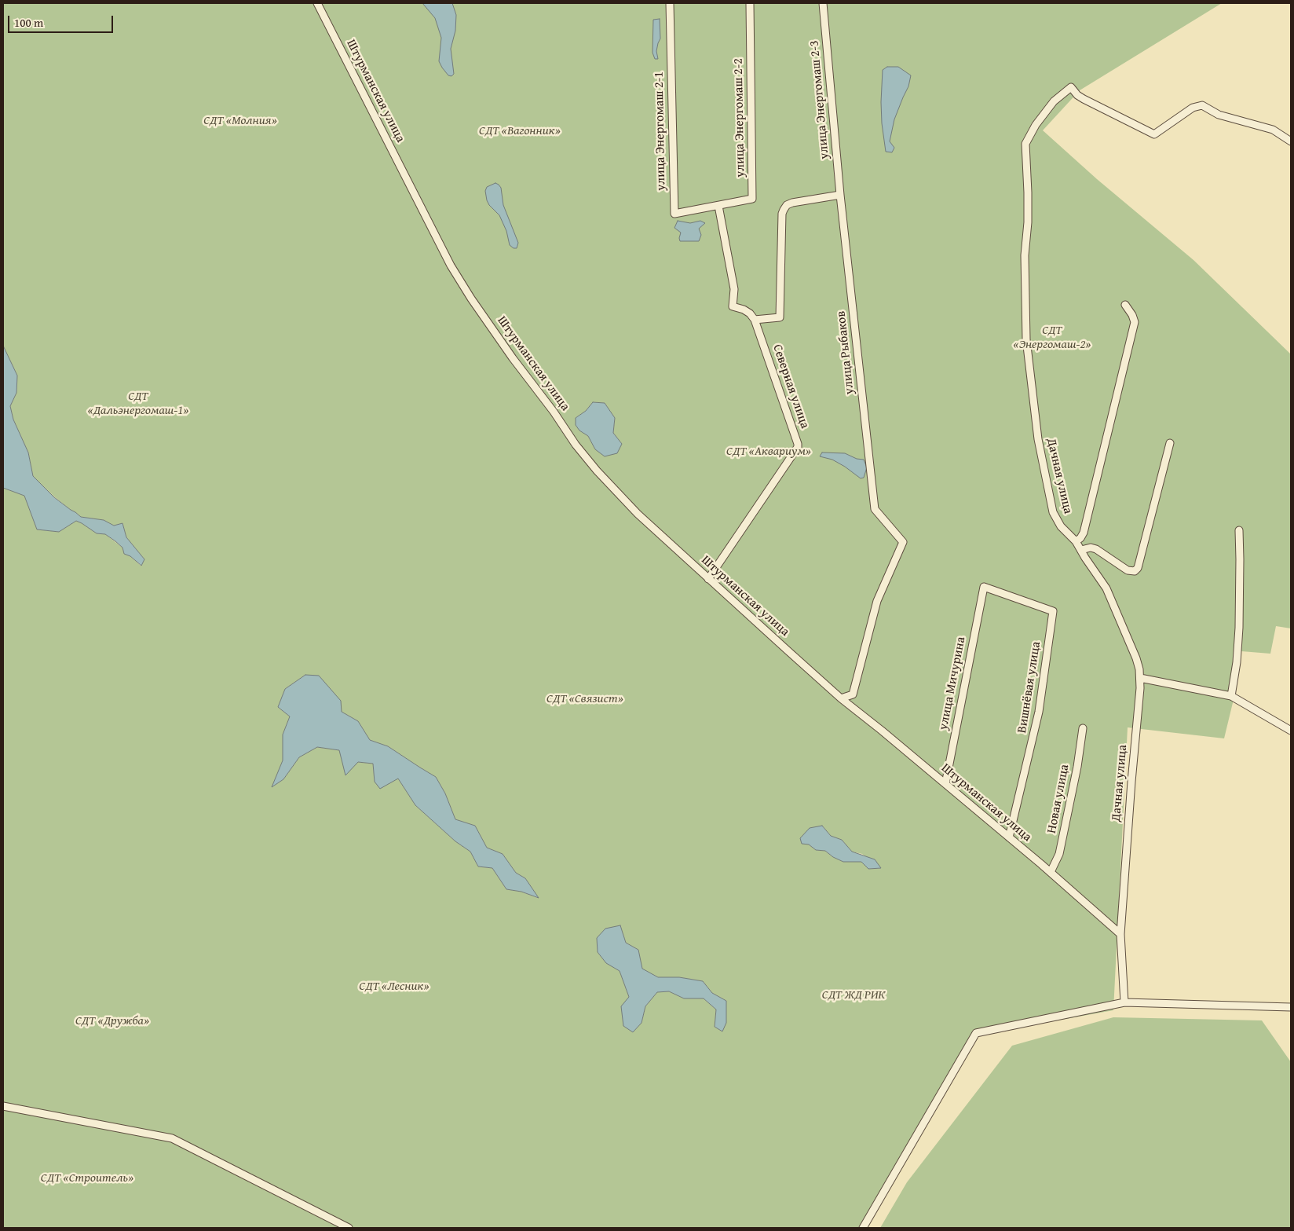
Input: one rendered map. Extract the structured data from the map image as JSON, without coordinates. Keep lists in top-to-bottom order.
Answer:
{
  "streets": {
    "street": [
      "Штурманская улица",
      "улица Энергомаш 2-3",
      "улица Энергомаш 2-2",
      "улица Энергомаш 2-1",
      "улица Рыбаков",
      "Северная улица",
      "Дачная улица",
      "улица Мичурина",
      "Вишнёвая улица",
      "Новая улица"
    ]
  },
  "crossings": [
    ["Штурманская улица", "улица Рыбаков"],
    ["Штурманская улица", "Северная улица"],
    ["Штурманская улица", "Дачная улица"],
    ["Штурманская улица", "улица Мичурина"],
    ["Штурманская улица", "Вишнёвая улица"],
    ["Штурманская улица", "Новая улица"],
    ["улица Энергомаш 2-3", "улица Рыбаков"],
    ["улица Энергомаш 2-2", "улица Энергомаш 2-1"],
    ["улица Мичурина", "Вишнёвая улица"]
  ],
  "parks": [
    "СДТ «Молния»",
    "СДТ «Вагонник»",
    "СДТ «Энергомаш-2»",
    "СДТ «Дальэнергомаш-1»",
    "СДТ «Аквариум»",
    "СДТ «Связист»",
    "СДТ «Лесник»",
    "СДТ ЖД РИК",
    "СДТ «Дружба»",
    "СДТ «Строитель»"
  ],
  "scale_bar": "100 m"
}
